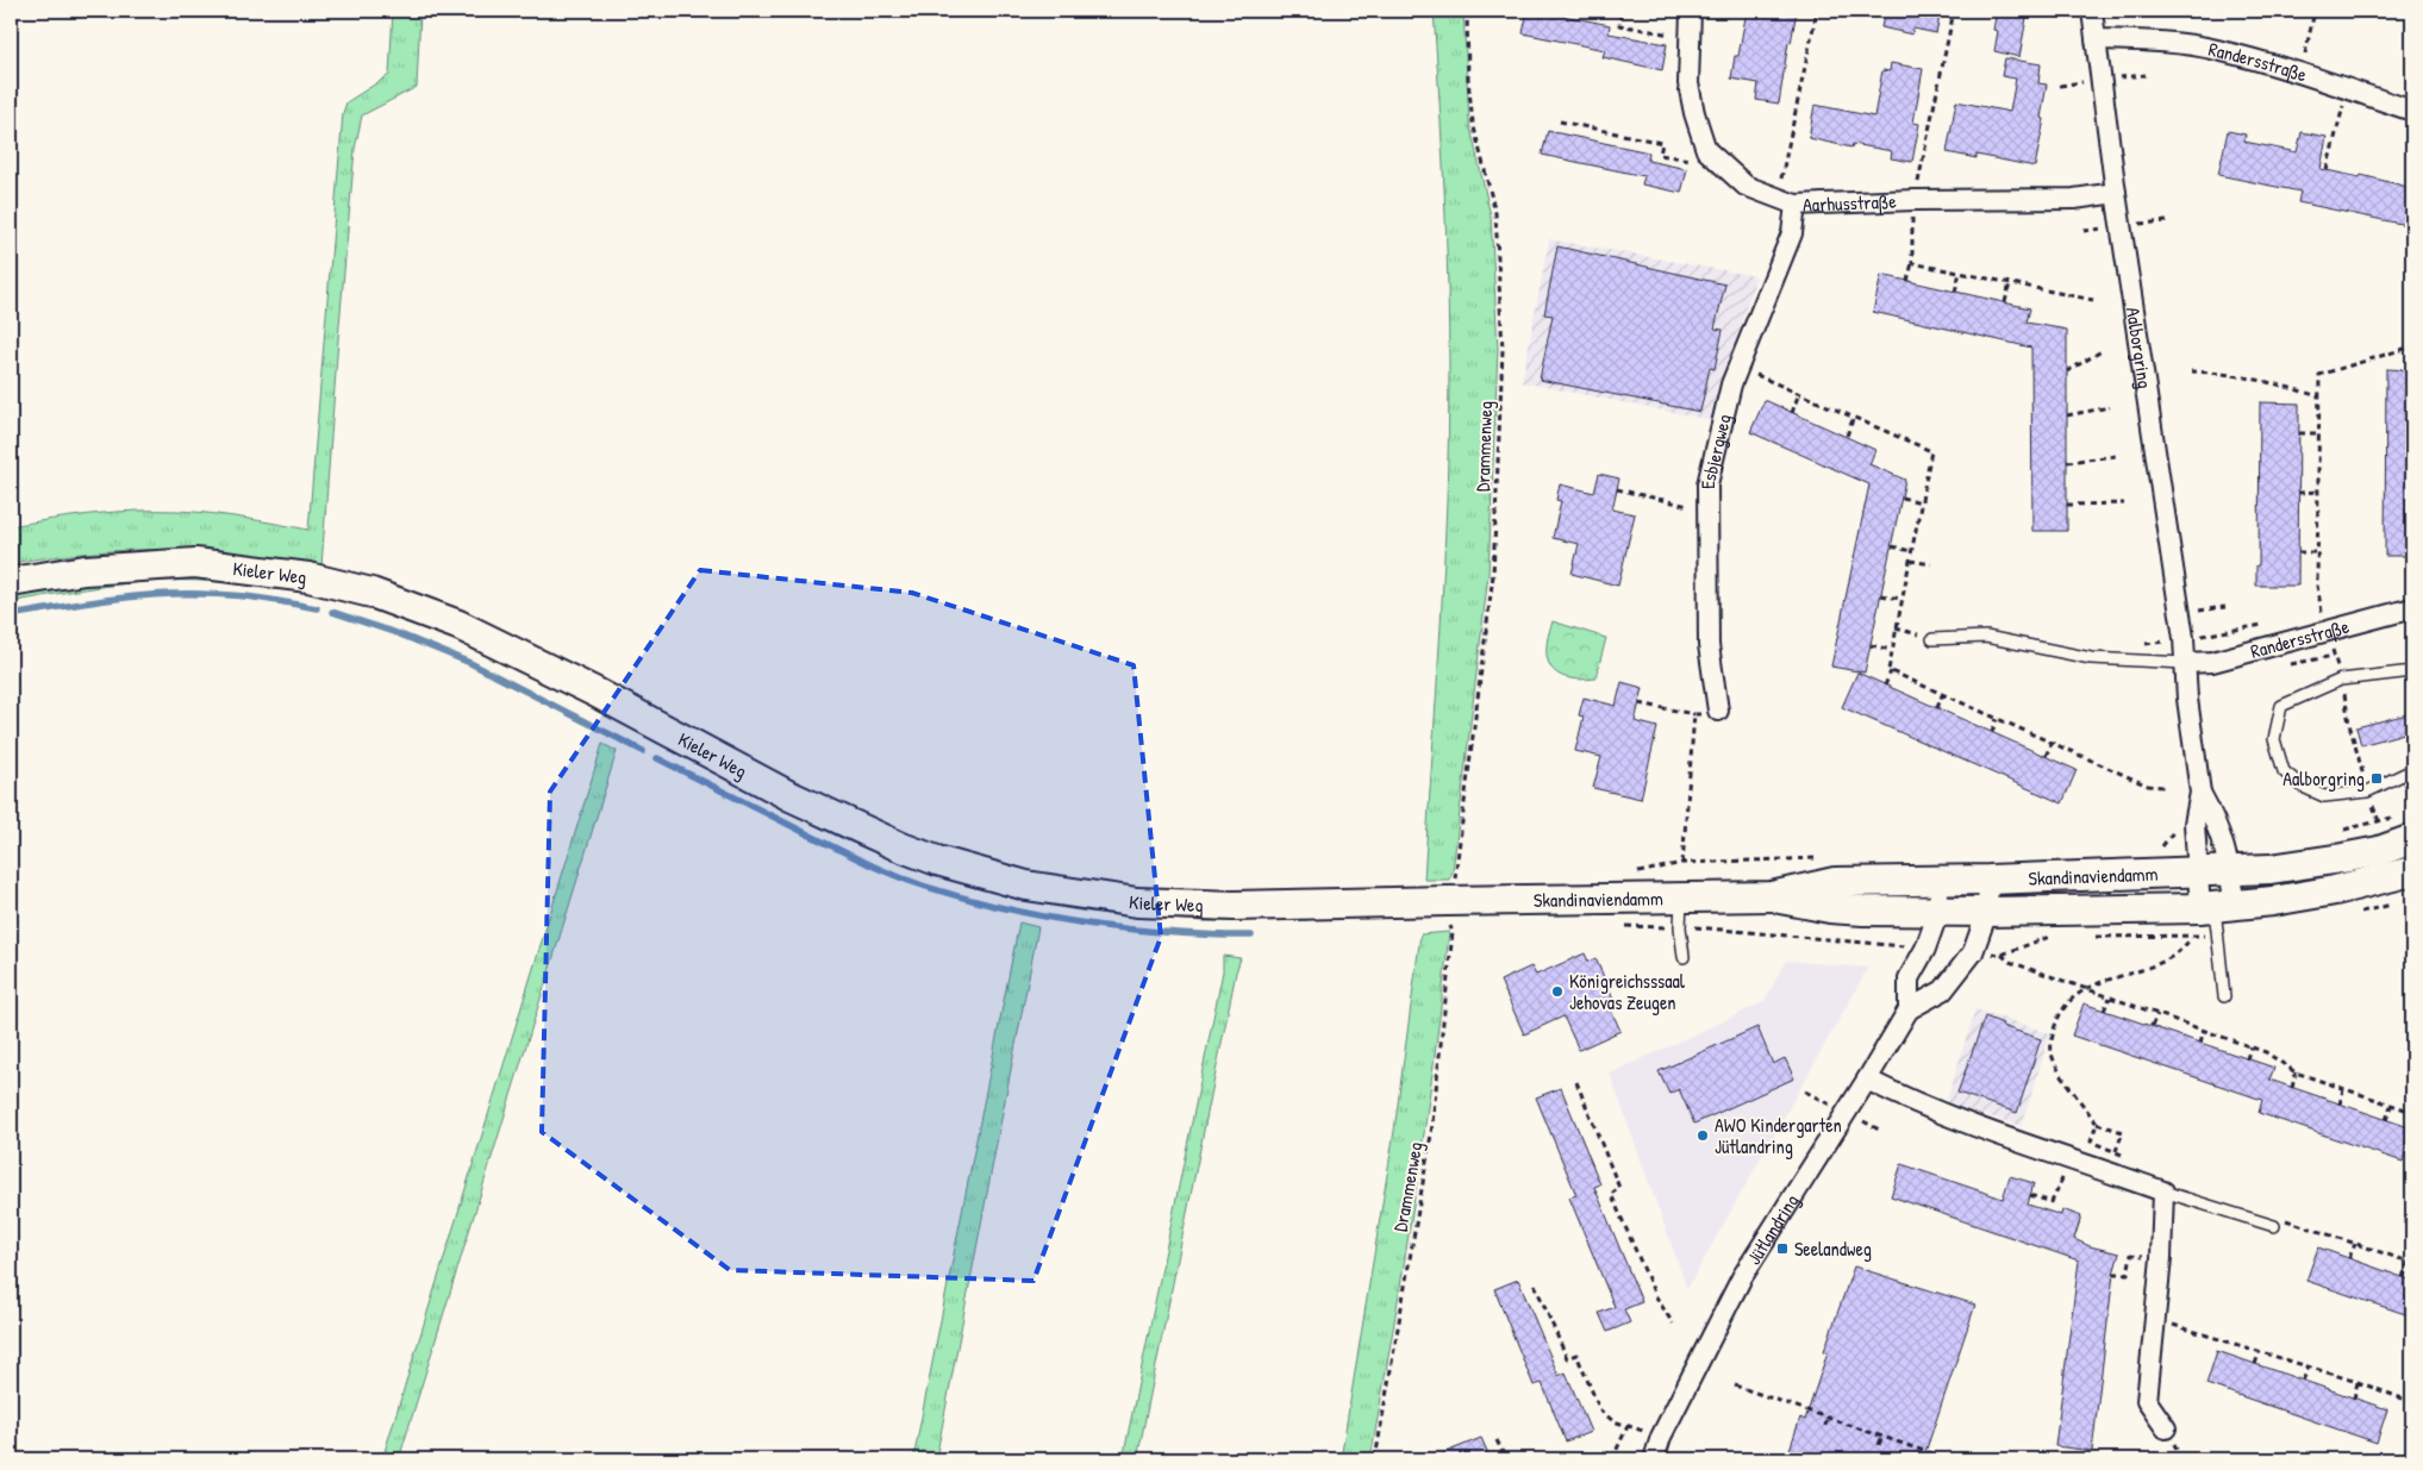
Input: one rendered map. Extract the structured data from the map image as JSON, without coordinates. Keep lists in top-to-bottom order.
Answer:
{
  "streets": {
    "street": [
      "Randersstraße",
      "Aarhusstraße",
      "Aalborgring",
      "Esbjergweg",
      "Kieler Weg",
      "Skandinaviendamm",
      "Jütlandring"
    ],
    "path": ["Drammenweg"]
  },
  "crossings": [
    ["Randersstraße", "Aalborgring"],
    ["Aarhusstraße", "Aalborgring"],
    ["Aarhusstraße", "Esbjergweg"],
    ["Aalborgring", "Skandinaviendamm"],
    ["Drammenweg", "Kieler Weg"],
    ["Drammenweg", "Skandinaviendamm"],
    ["Kieler Weg", "Skandinaviendamm"]
  ],
  "places": {
    "transit": ["Aalborgring", "Seelandweg"],
    "other": ["Königreichsssaal Jehovas Zeugen", "AWO Kindergarten Jütlandring"]
  }
}
